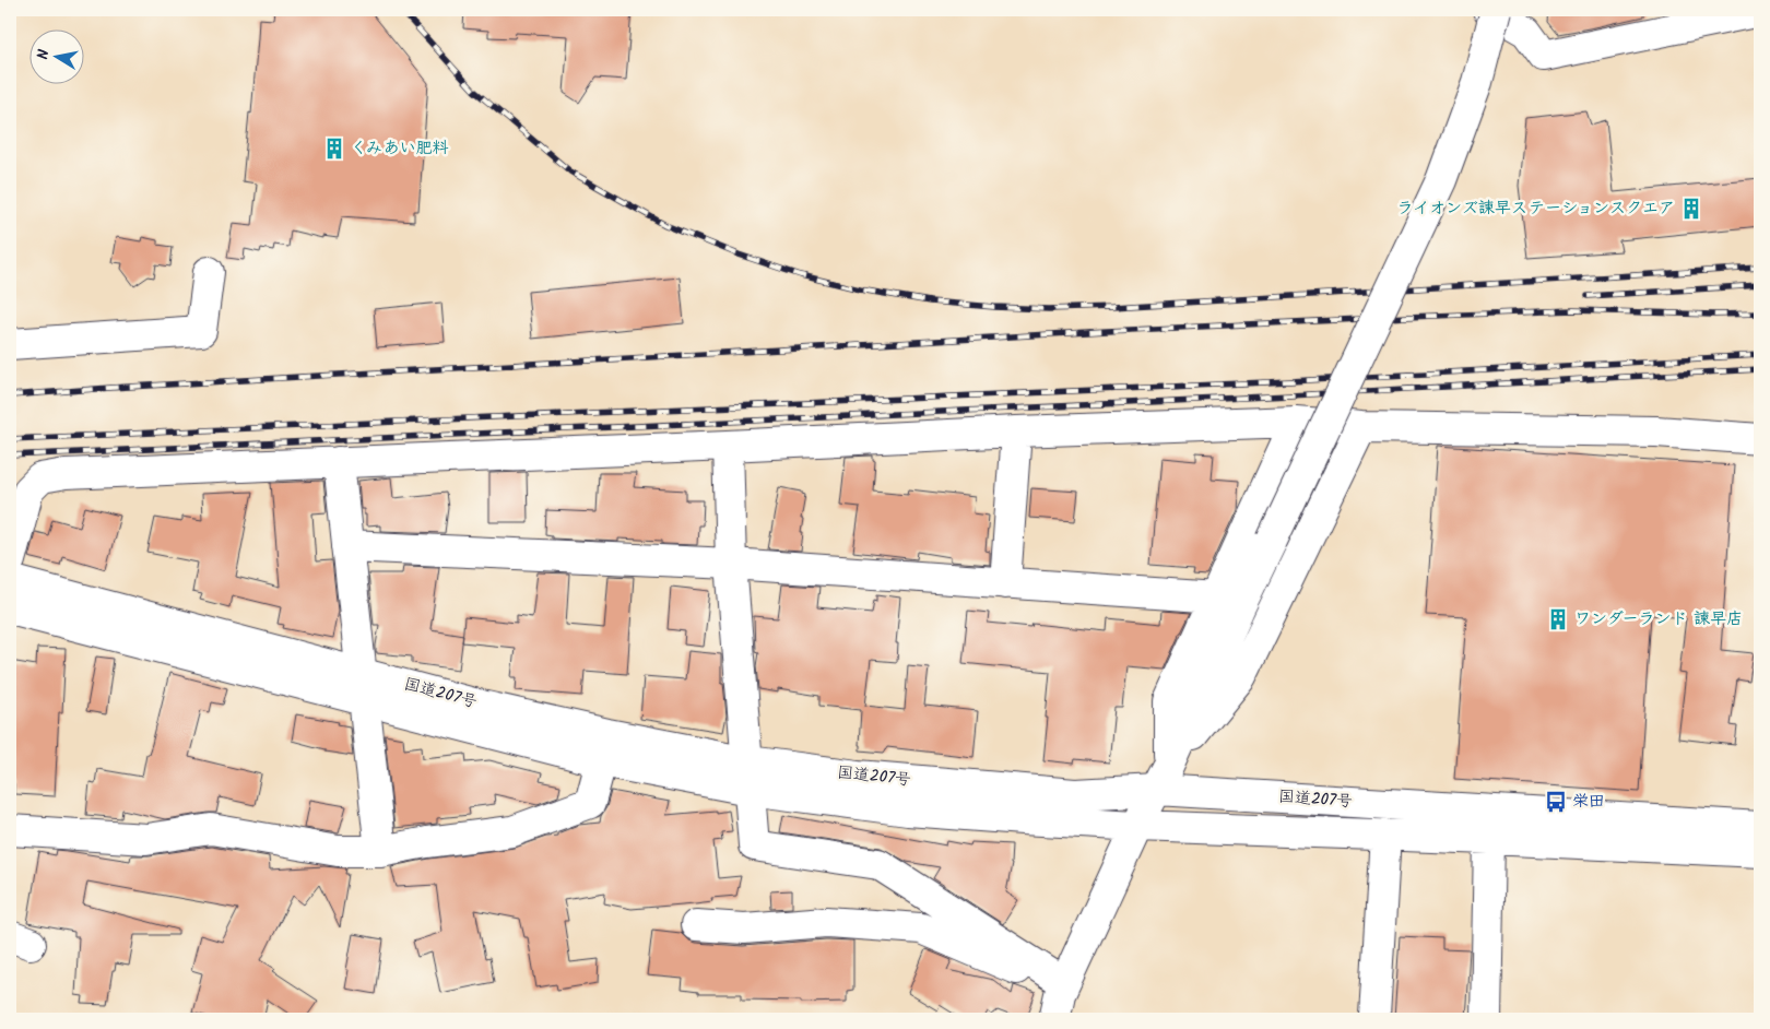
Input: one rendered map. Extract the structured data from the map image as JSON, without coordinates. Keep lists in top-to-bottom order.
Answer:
{
  "streets": {
    "street": ["国道207号"]
  },
  "places": {
    "building": ["くみあい肥料", "ライオンズ諫早ステーションスクエア", "ワンダーランド 諫早店"],
    "bus stop": ["栄田"]
  },
  "north": "left"
}
